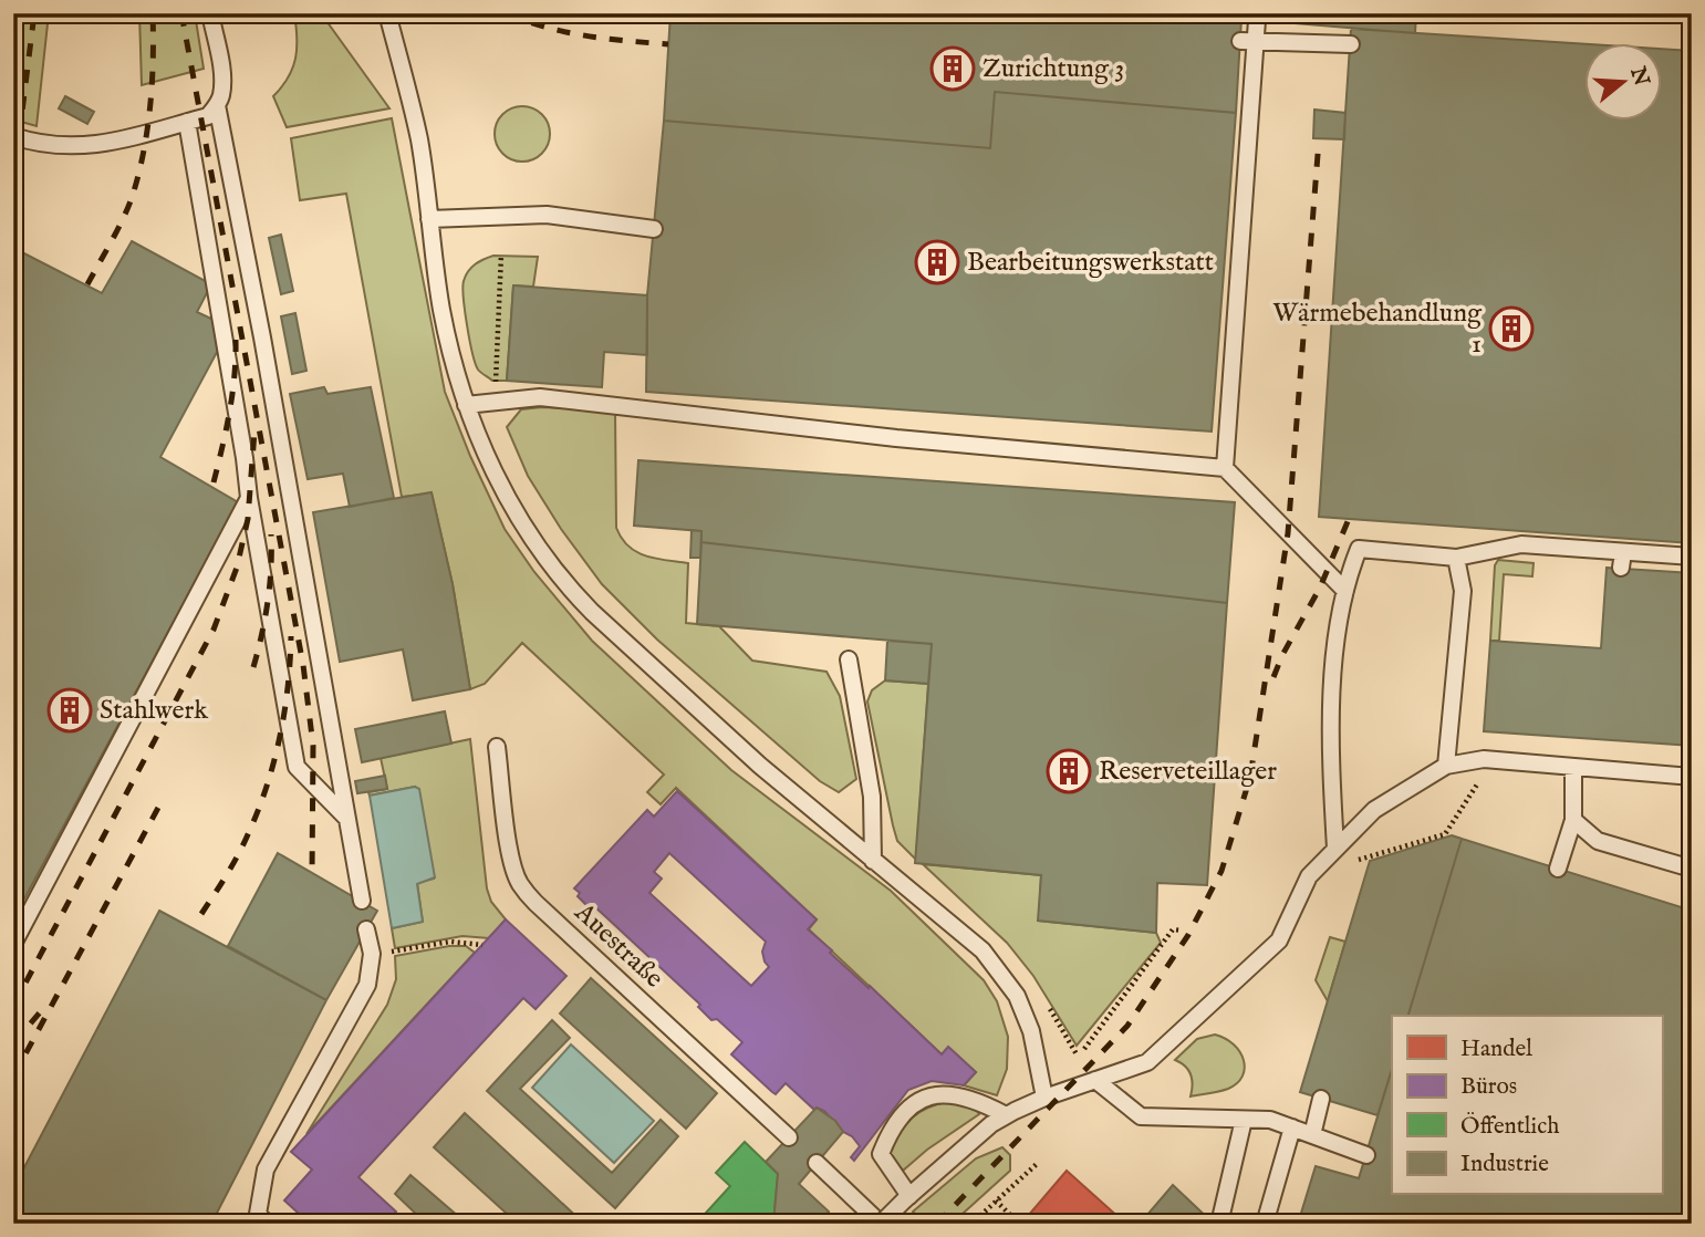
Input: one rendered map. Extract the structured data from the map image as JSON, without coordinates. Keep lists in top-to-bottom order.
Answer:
{
  "streets": {
    "lane": ["Auestraße"]
  },
  "places": {
    "building": [
      "Zurichtung 3",
      "Bearbeitungswerkstatt",
      "Wärmebehandlung 1",
      "Stahlwerk",
      "Reserveteillager"
    ]
  },
  "legend": [
    "Handel",
    "Büros",
    "Öffentlich",
    "Industrie"
  ],
  "north": "right"
}
